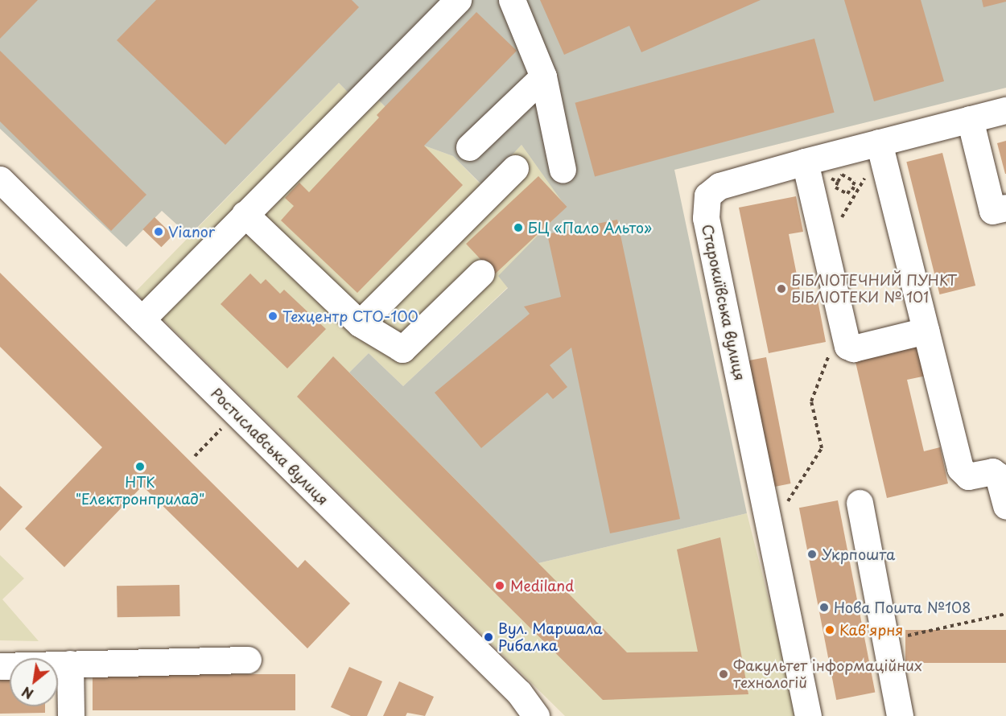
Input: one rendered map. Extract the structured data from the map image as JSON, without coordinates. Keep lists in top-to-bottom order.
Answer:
{
  "streets": {
    "street": ["Старокиївська вулиця", "Ростиславська вулиця"]
  },
  "places": [
    "БЦ «Пало Альто»",
    "Vianor",
    "БІБЛІОТЕЧНИЙ ПУНКТ БІБЛІОТЕКИ № 101",
    "Техцентр СТО-100",
    "НТК \"Електронприлад\"",
    "Укрпошта",
    "Mediland",
    "Нова Пошта №108",
    "Кав'ярня",
    "Вул. Маршала Рибалка",
    "Факультет інформаційних технологій"
  ],
  "north": "bottom left"
}
